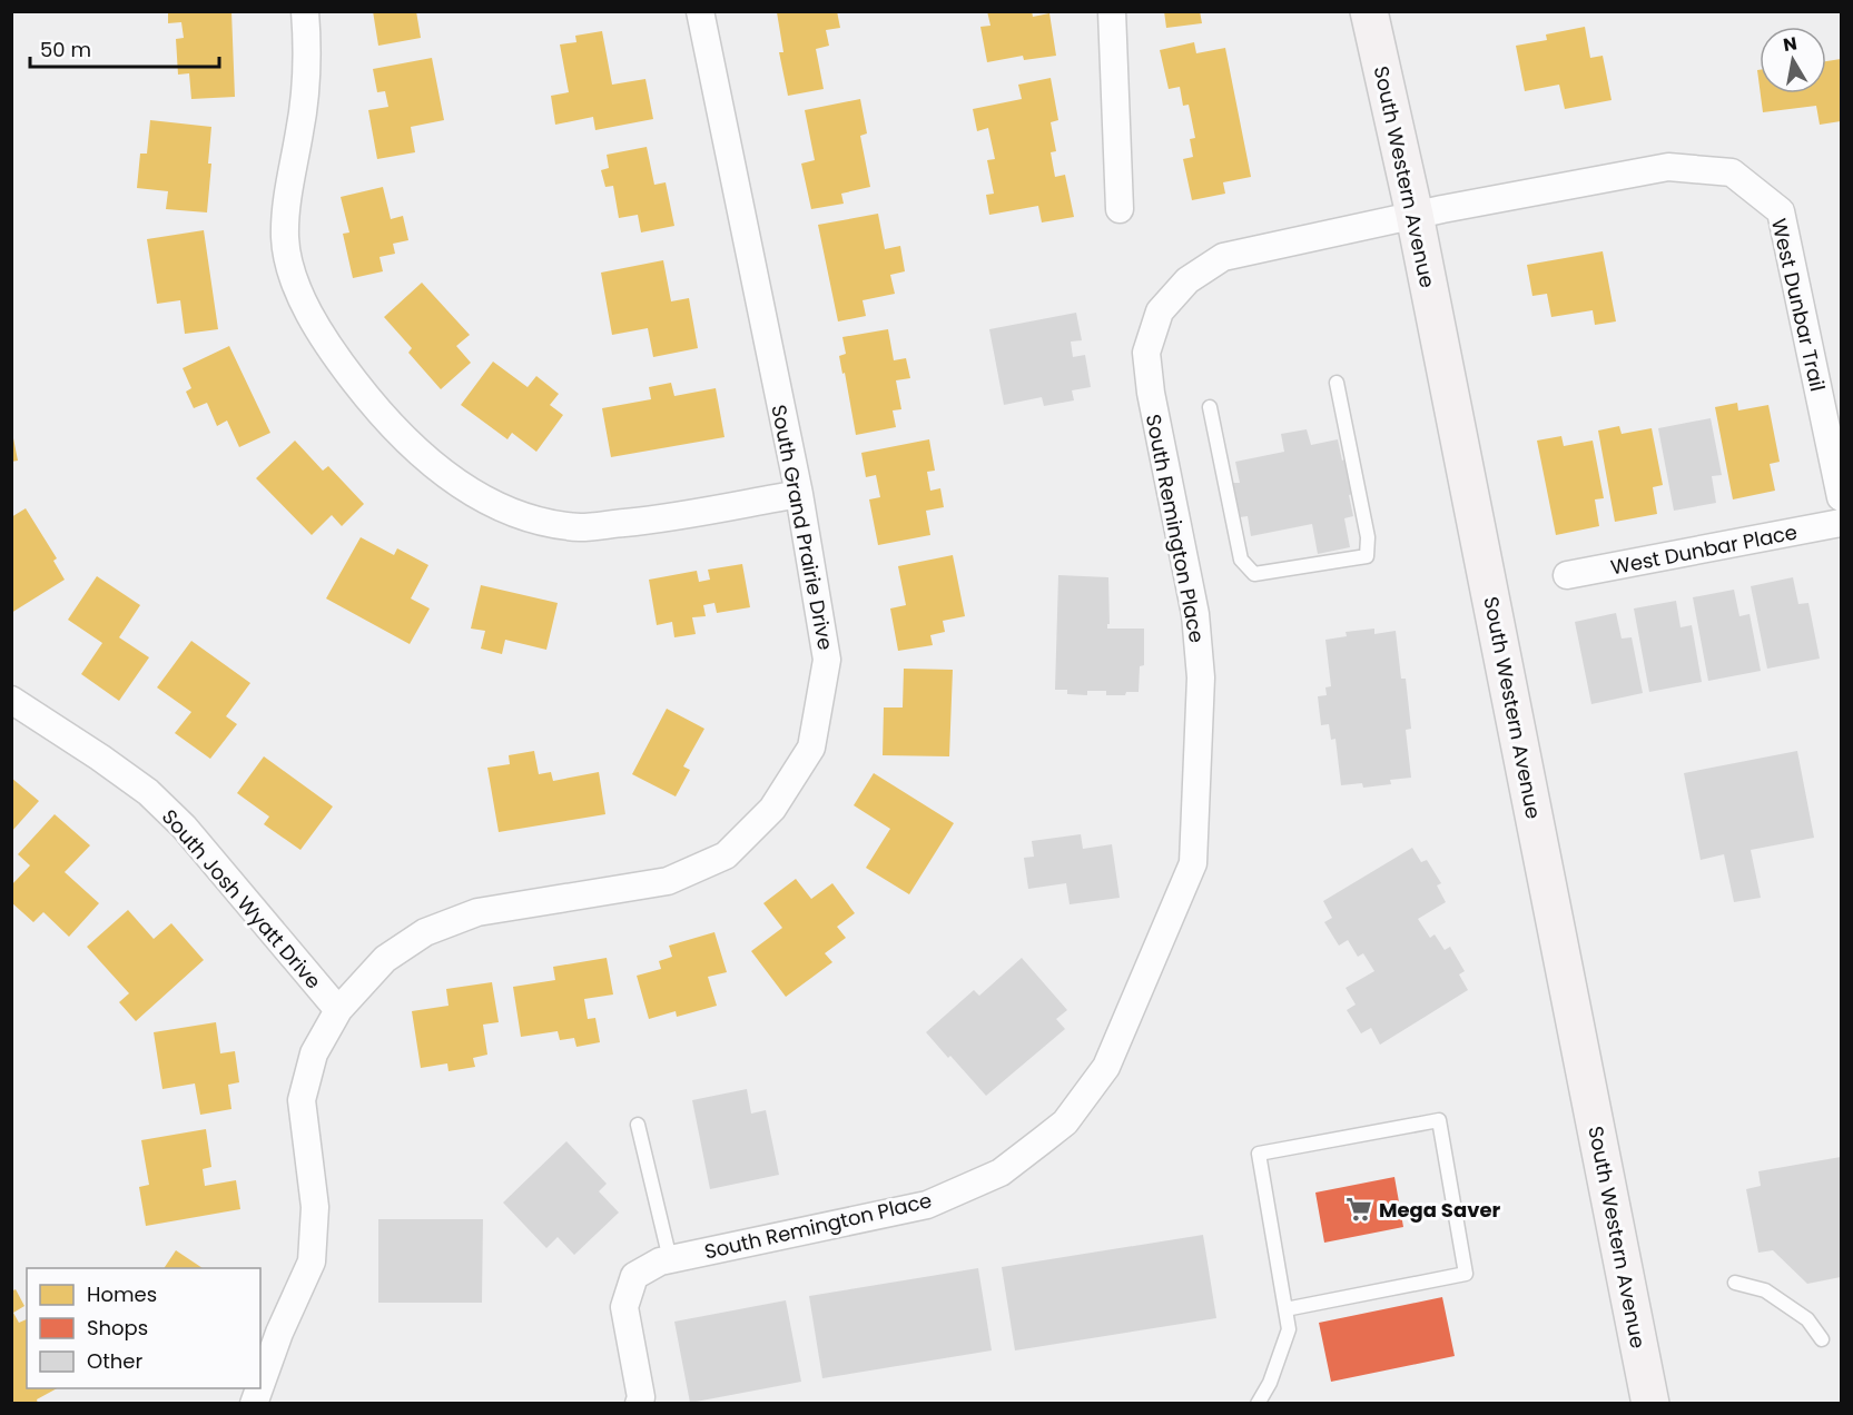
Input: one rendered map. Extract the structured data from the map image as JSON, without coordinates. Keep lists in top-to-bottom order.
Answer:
{
  "streets": {
    "main road": ["South Western Avenue"],
    "street": [
      "West Dunbar Trail",
      "South Grand Prairie Drive",
      "South Remington Place",
      "West Dunbar Place",
      "South Josh Wyatt Drive"
    ]
  },
  "crossings": [
    ["South Western Avenue", "West Dunbar Trail"],
    ["South Western Avenue", "South Remington Place"],
    ["West Dunbar Trail", "South Remington Place"],
    ["South Grand Prairie Drive", "South Josh Wyatt Drive"]
  ],
  "places": {
    "supermarket": ["Mega Saver"]
  },
  "legend": ["Homes", "Shops", "Other"],
  "scale_bar": "50 m",
  "north": "top"
}
